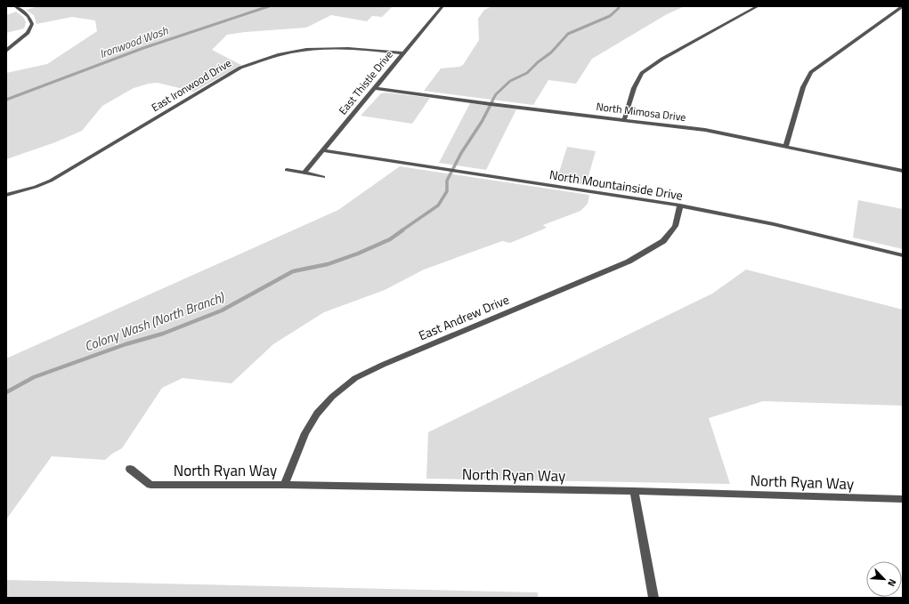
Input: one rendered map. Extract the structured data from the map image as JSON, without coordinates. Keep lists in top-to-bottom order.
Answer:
{
  "streets": {
    "street": [
      "East Thistle Drive",
      "East Ironwood Drive",
      "North Mimosa Drive",
      "North Mountainside Drive",
      "East Andrew Drive",
      "North Ryan Way"
    ]
  },
  "crossings": [
    ["East Thistle Drive", "East Ironwood Drive"],
    ["East Thistle Drive", "North Mimosa Drive"],
    ["East Thistle Drive", "North Mountainside Drive"],
    ["North Mountainside Drive", "East Andrew Drive"],
    ["East Andrew Drive", "North Ryan Way"]
  ],
  "water": ["Ironwood Wash", "Colony Wash (North Branch)"],
  "north": "bottom right"
}
